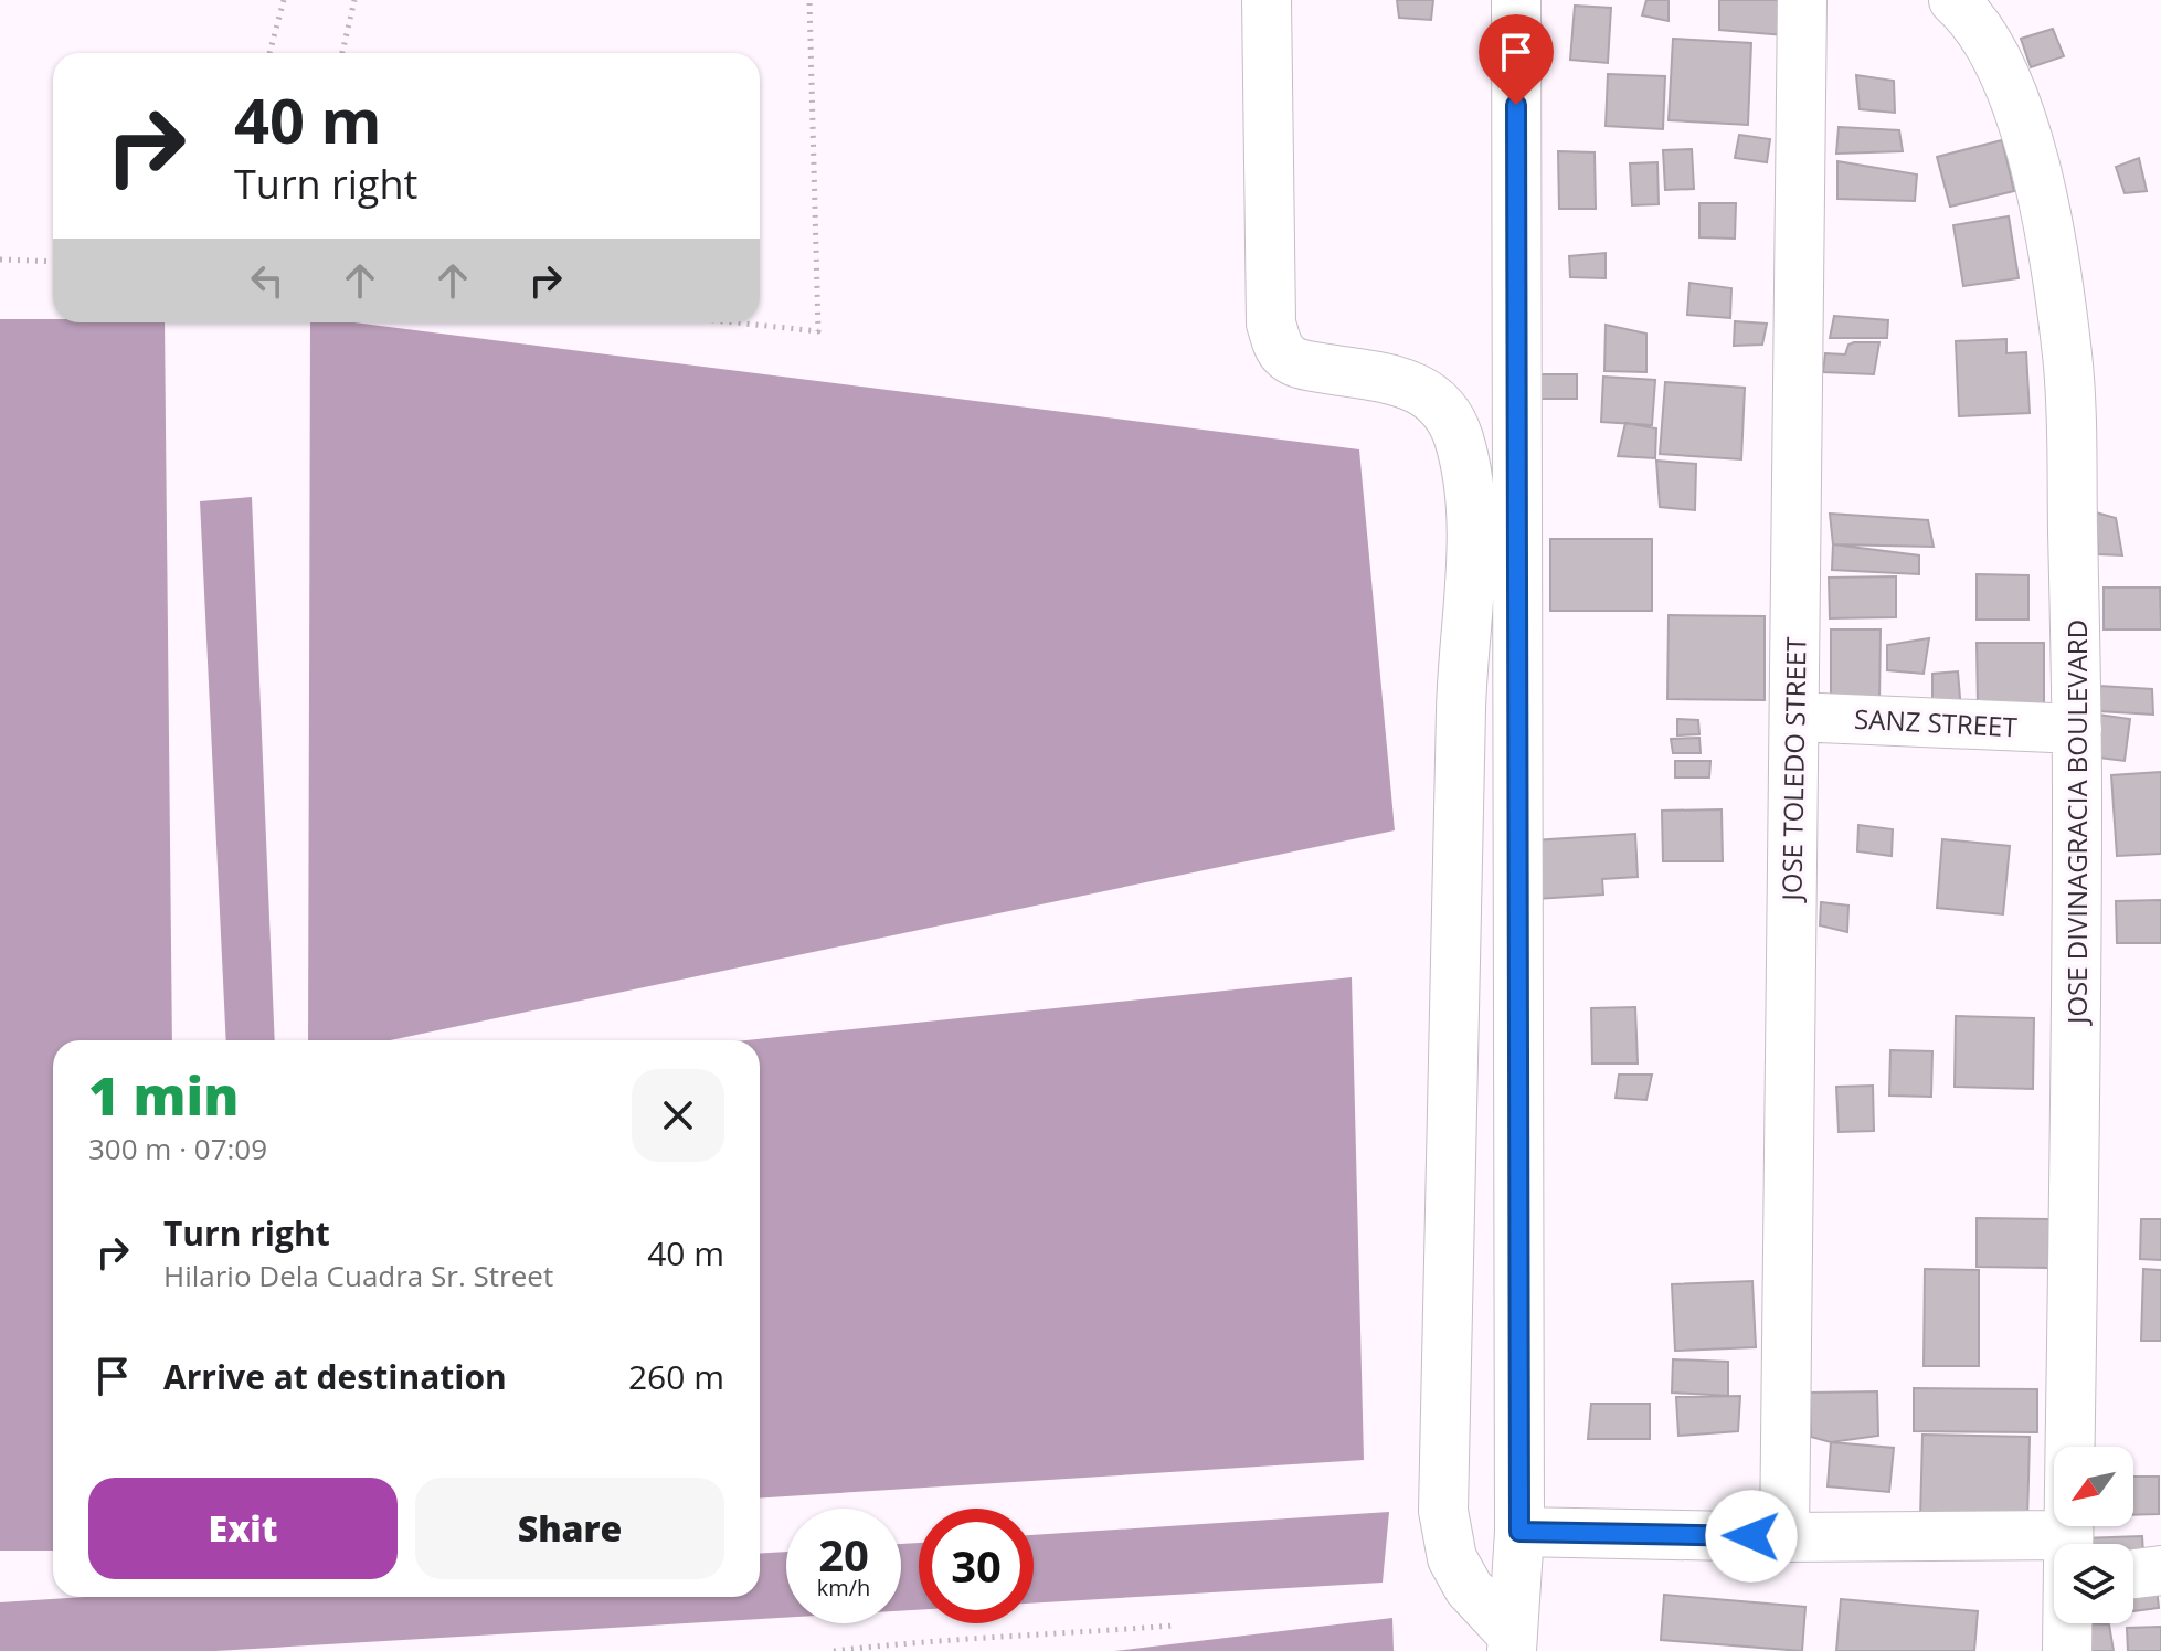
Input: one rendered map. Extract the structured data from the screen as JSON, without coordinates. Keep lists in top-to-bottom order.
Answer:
{
  "streets": {
    "street": ["SANZ STREET", "JOSE TOLEDO STREET", "JOSE DIVINAGRACIA BOULEVARD"]
  },
  "crossings": [
    ["SANZ STREET", "JOSE TOLEDO STREET"],
    ["SANZ STREET", "JOSE DIVINAGRACIA BOULEVARD"]
  ],
  "north": "bottom left",
  "page": {
    "turn": ["40 m", "Turn right"],
    "heading": ["1 min", "300 m · 07:09"],
    "list": [
      {
        "name": "Turn right",
        "note": "Hilario Dela Cuadra Sr. Street",
        "value": "40 m"
      },
      {
        "name": "Arrive at destination",
        "value": "260 m"
      }
    ],
    "buttons": ["Exit", "Share"],
    "speed": "20 km/h",
    "limit": "30"
  }
}
